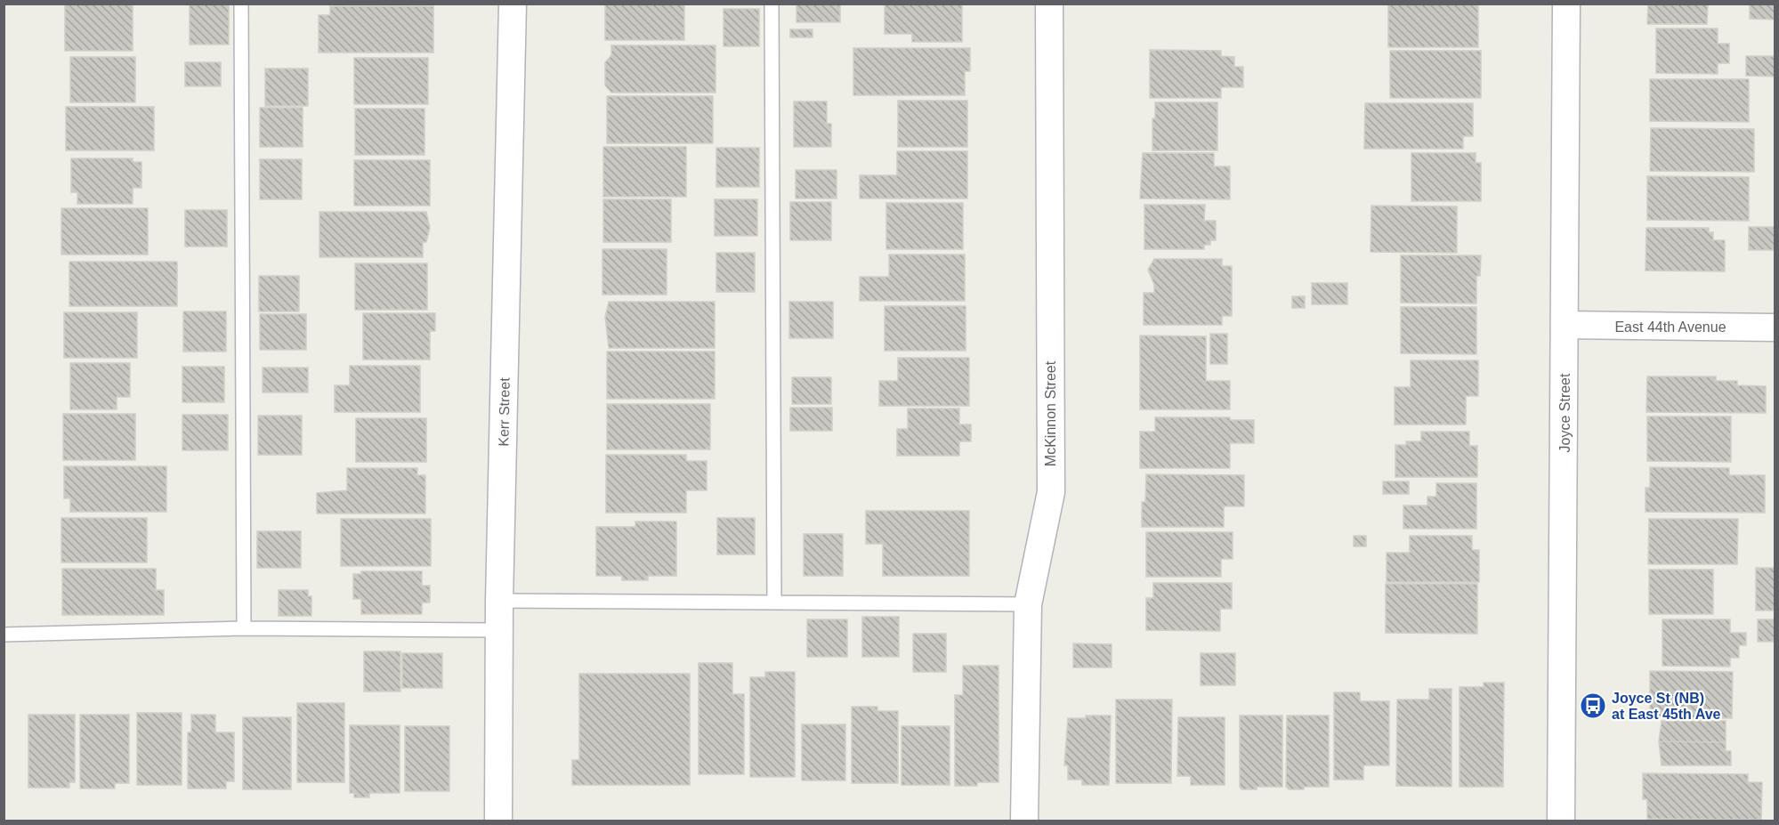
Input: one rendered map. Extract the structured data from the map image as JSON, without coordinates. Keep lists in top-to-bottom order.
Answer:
{
  "streets": {
    "street": [
      "East 44th Avenue",
      "Kerr Street",
      "Joyce Street",
      "McKinnon Street"
    ]
  },
  "crossings": [
    ["East 44th Avenue", "Joyce Street"]
  ],
  "places": {
    "bus stop": ["Joyce St (NB) at East 45th Ave"]
  }
}
